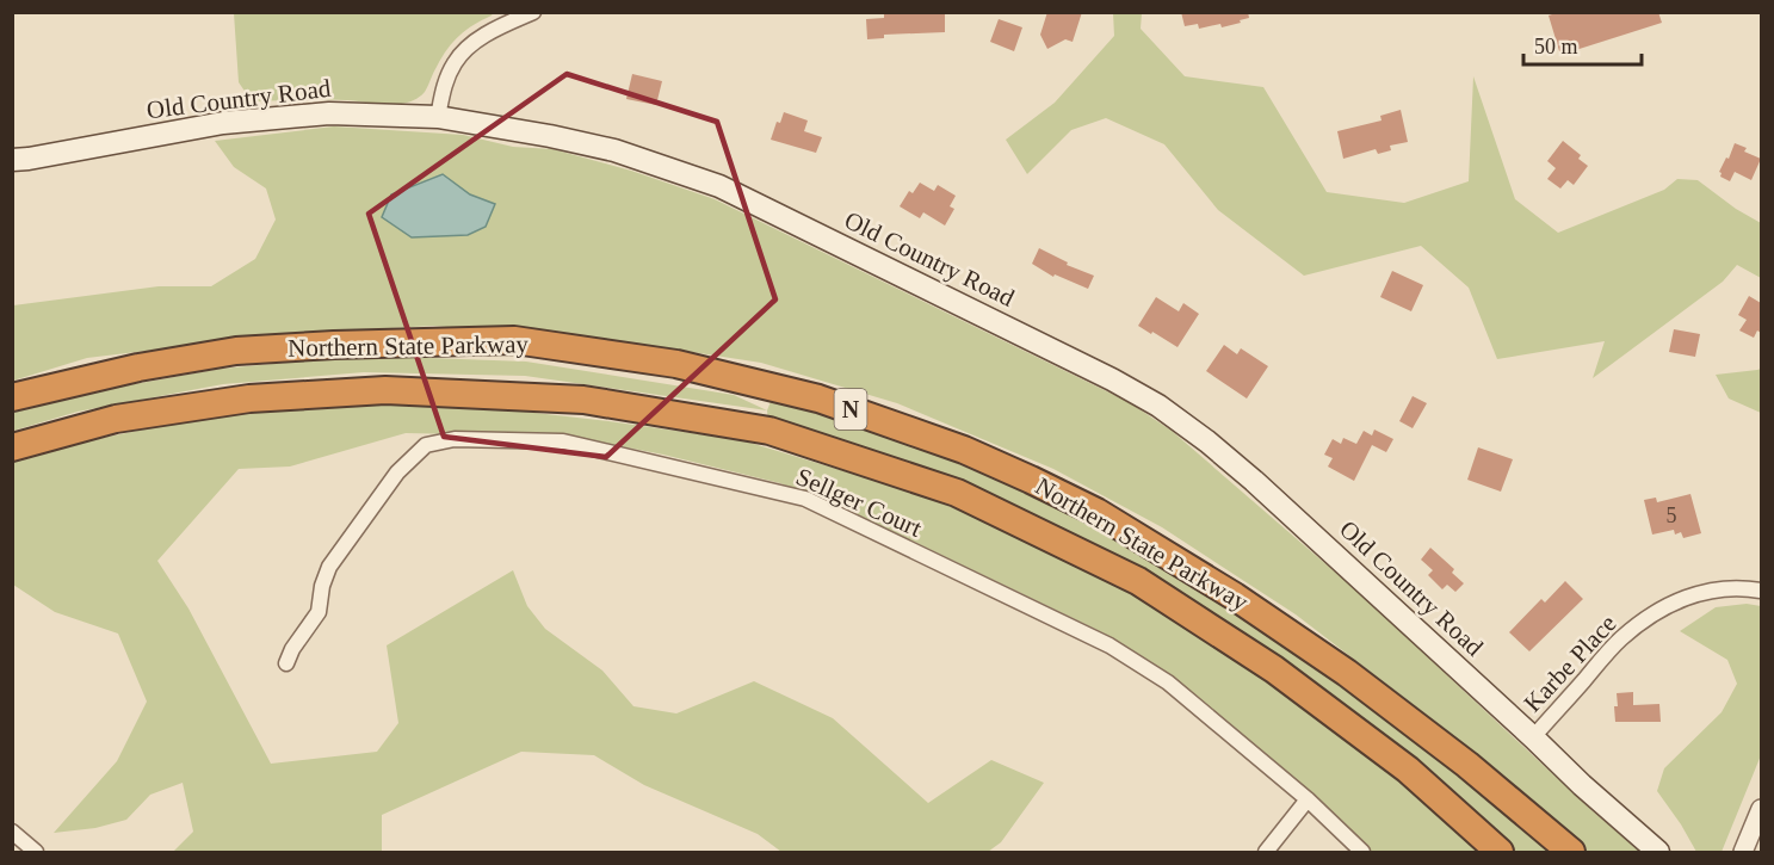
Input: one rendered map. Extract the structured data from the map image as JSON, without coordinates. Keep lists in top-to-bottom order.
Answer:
{
  "streets": {
    "highway": ["Northern State Parkway", "N"],
    "main road": ["Old Country Road"],
    "street": ["Sellger Court", "Karbe Place"]
  },
  "crossings": [
    ["Old Country Road", "Karbe Place"]
  ],
  "house_numbers": ["5"],
  "scale_bar": "50 m"
}
